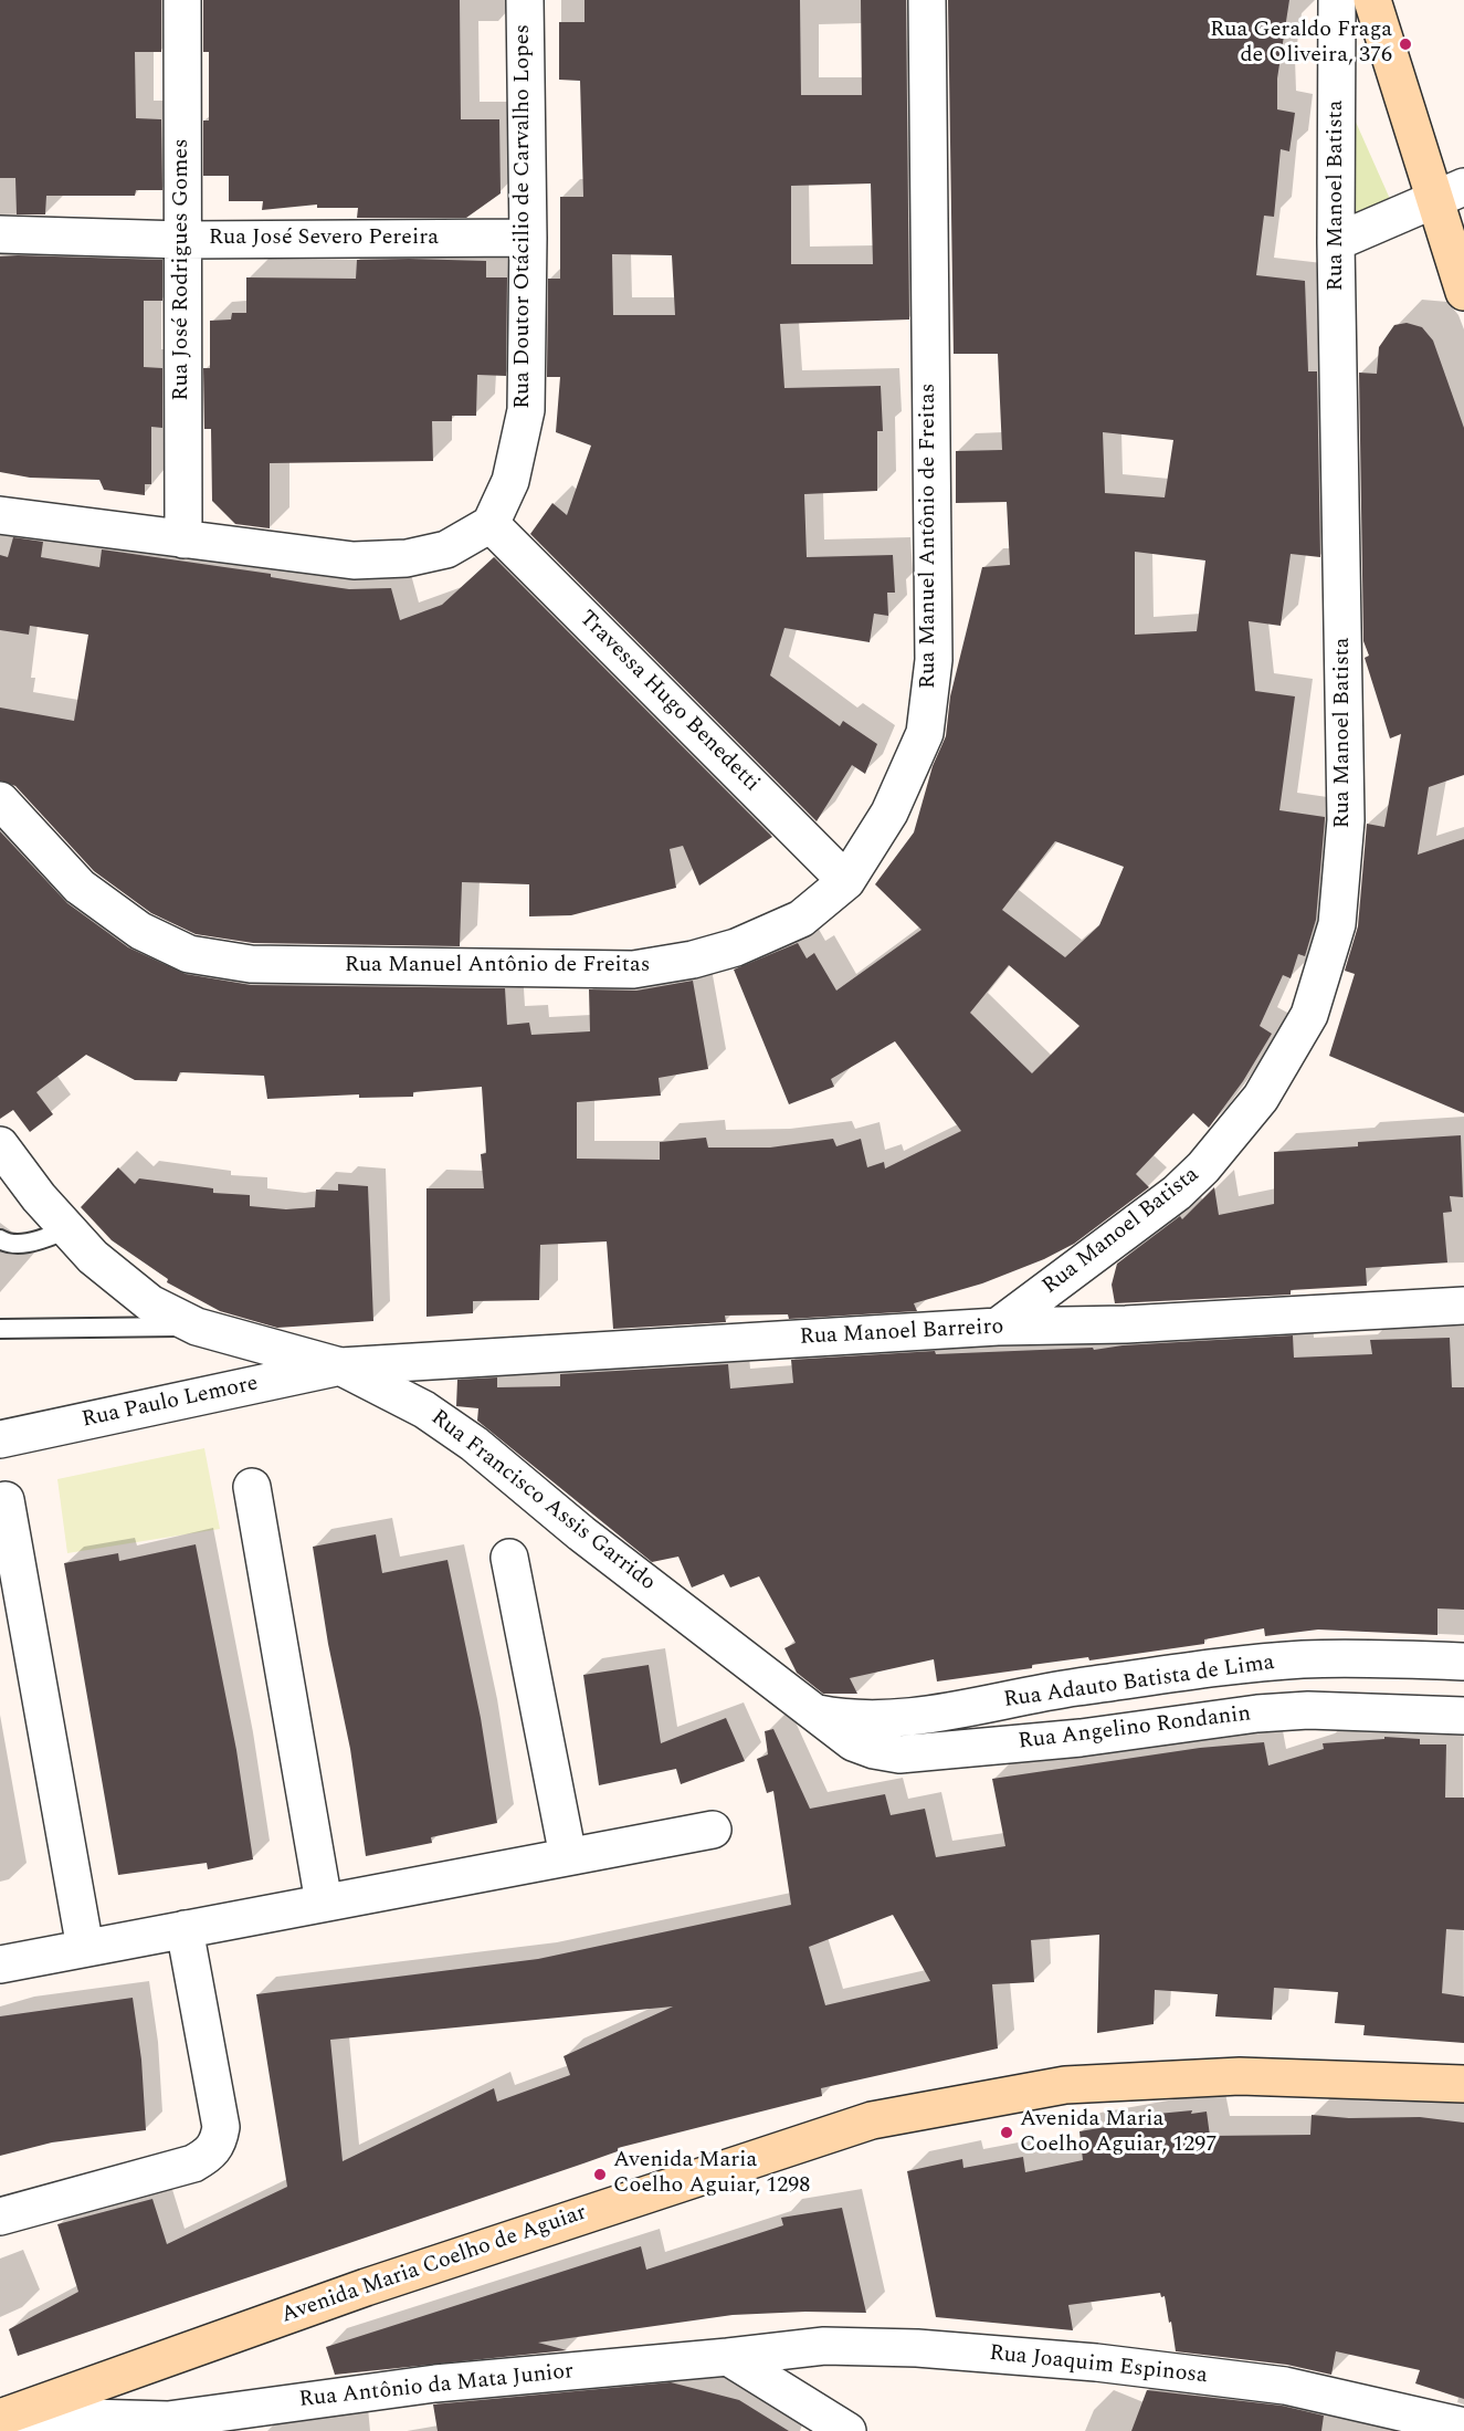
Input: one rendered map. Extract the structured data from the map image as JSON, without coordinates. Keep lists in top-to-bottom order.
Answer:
{
  "streets": {
    "main road": ["Avenida Maria Coelho de Aguiar"],
    "street": [
      "Rua Manoel Batista",
      "Rua Doutor Otácilio de Carvalho Lopes",
      "Rua José Severo Pereira",
      "Rua José Rodrigues Gomes",
      "Rua Manuel Antônio de Freitas",
      "Travessa Hugo Benedetti",
      "Rua Manoel Barreiro",
      "Rua Paulo Lemore",
      "Rua Francisco Assis Garrido",
      "Rua Adauto Batista de Lima",
      "Rua Angelino Rondanin",
      "Rua Joaquim Espinosa",
      "Rua Antônio da Mata Junior"
    ]
  },
  "crossings": [
    ["Rua Manoel Batista", "Rua Manoel Barreiro"],
    ["Rua Doutor Otácilio de Carvalho Lopes", "Rua José Severo Pereira"],
    ["Rua Doutor Otácilio de Carvalho Lopes", "Travessa Hugo Benedetti"],
    ["Rua José Severo Pereira", "Rua José Rodrigues Gomes"],
    ["Rua Manuel Antônio de Freitas", "Travessa Hugo Benedetti"],
    ["Rua Manoel Barreiro", "Rua Paulo Lemore"],
    ["Rua Manoel Barreiro", "Rua Francisco Assis Garrido"],
    ["Rua Paulo Lemore", "Rua Francisco Assis Garrido"],
    ["Rua Francisco Assis Garrido", "Rua Adauto Batista de Lima"],
    ["Rua Francisco Assis Garrido", "Rua Angelino Rondanin"],
    ["Rua Adauto Batista de Lima", "Rua Angelino Rondanin"],
    ["Avenida Maria Coelho de Aguiar", "Rua Antônio da Mata Junior"],
    ["Rua Joaquim Espinosa", "Rua Antônio da Mata Junior"]
  ],
  "places": ["Rua Geraldo Fraga de Oliveira, 376", "Avenida Maria Coelho Aguiar, 1297", "Avenida Maria Coelho Aguiar, 1298"]
}
